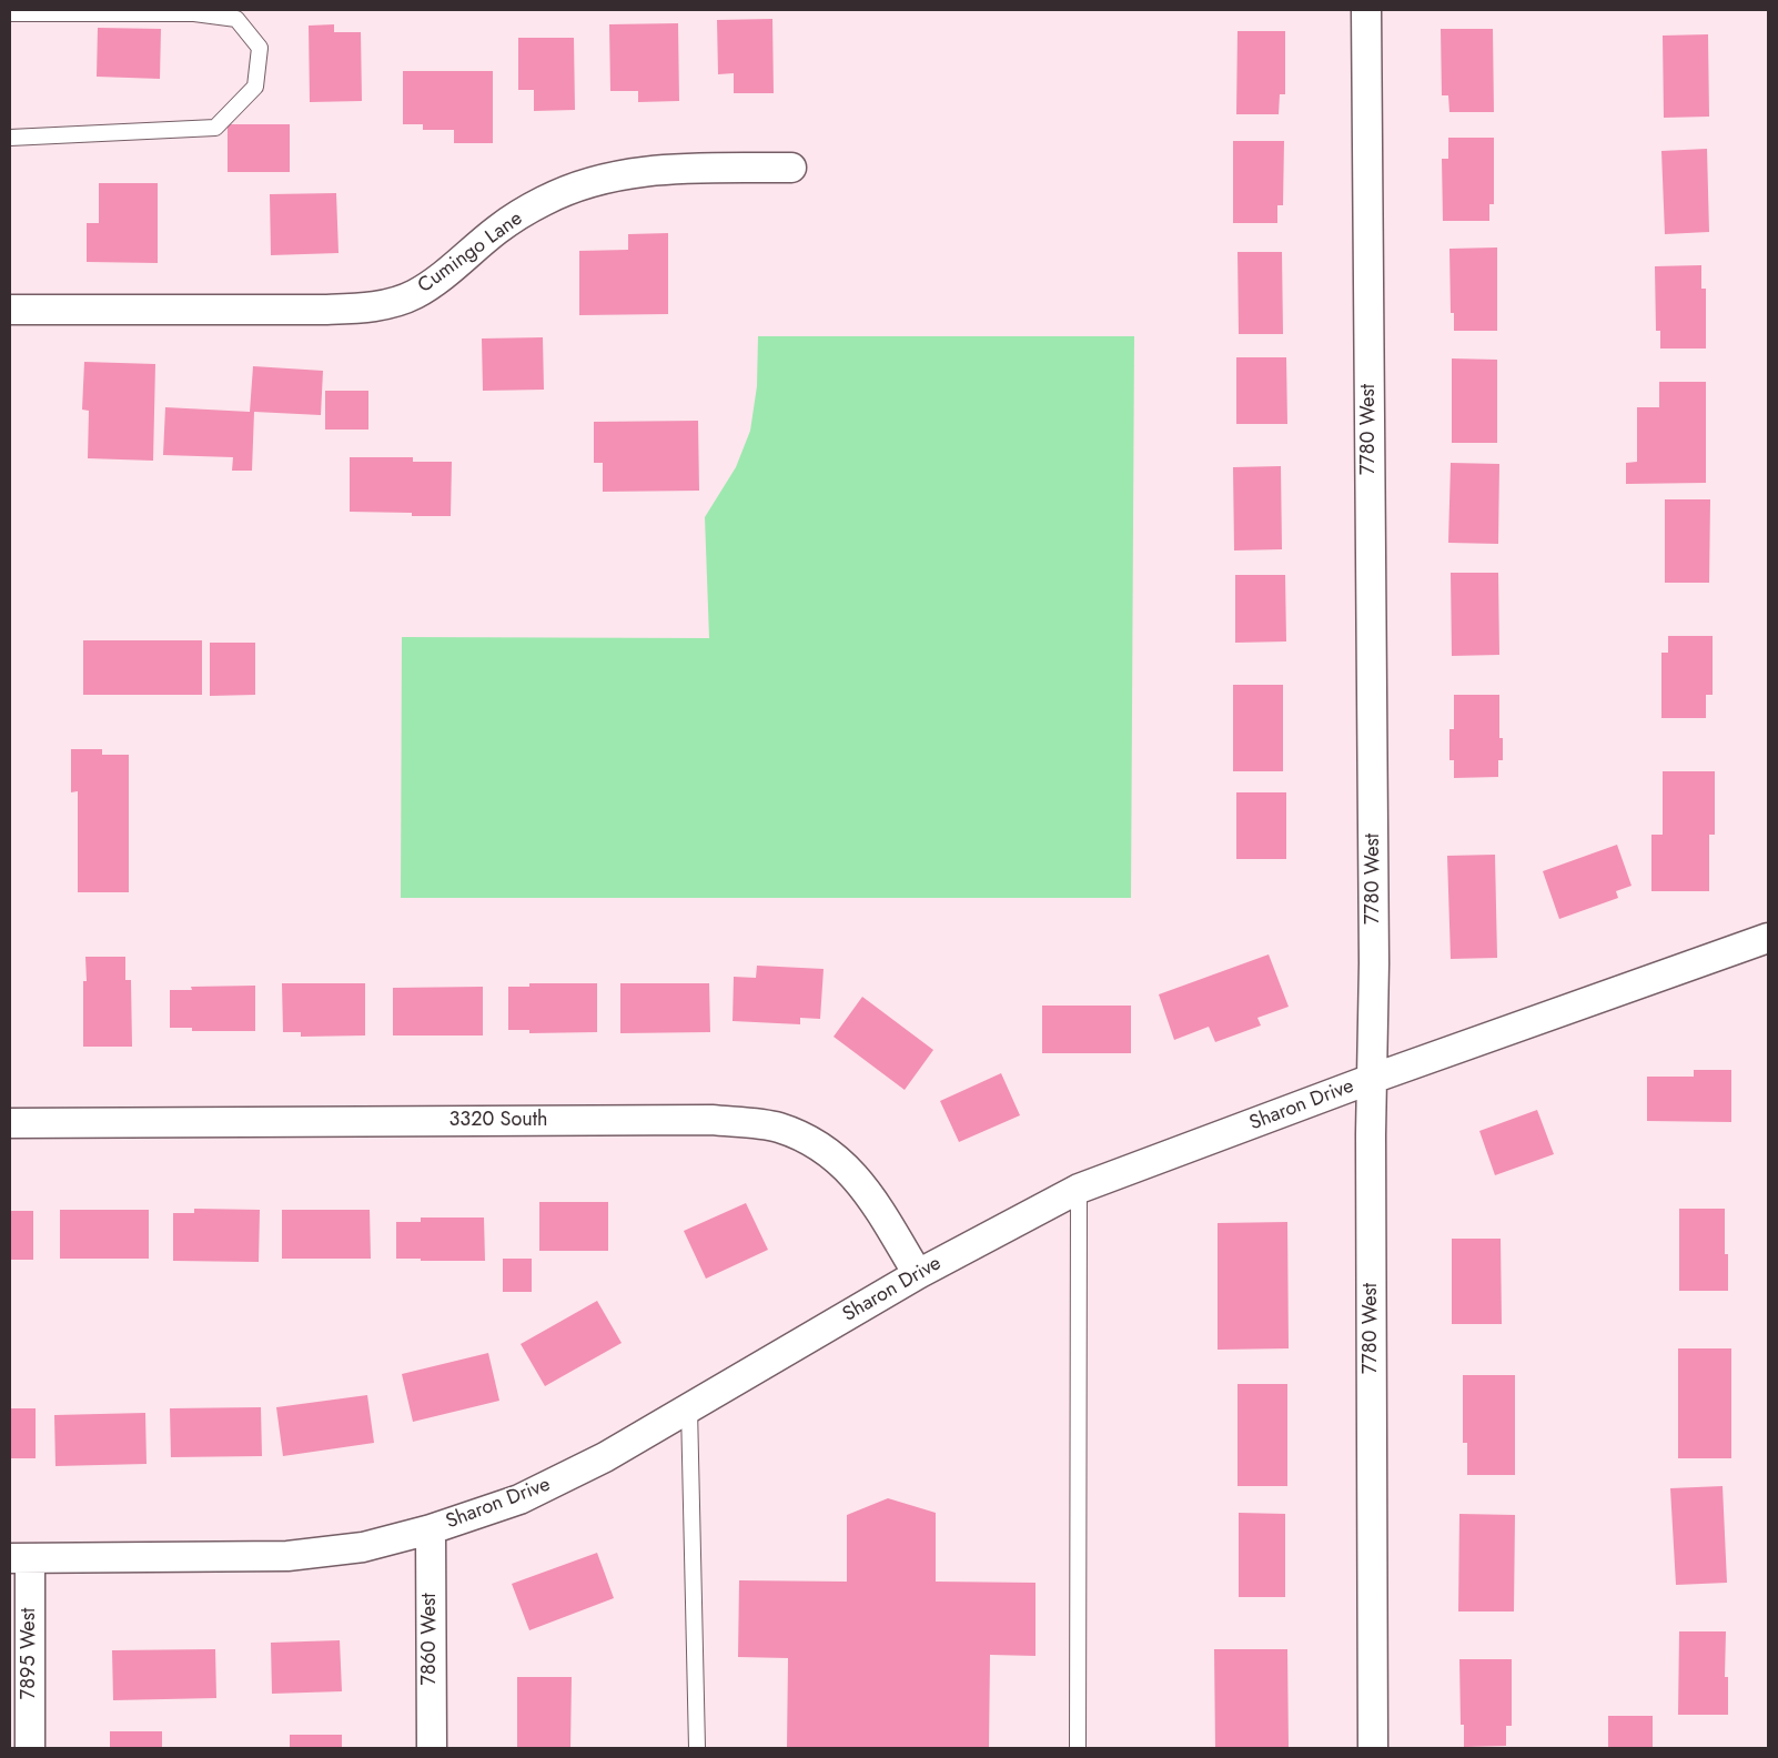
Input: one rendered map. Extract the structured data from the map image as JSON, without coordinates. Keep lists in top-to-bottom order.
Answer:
{
  "streets": {
    "street": [
      "Cumingo Lane",
      "7780 West",
      "Sharon Drive",
      "3320 South",
      "7860 West",
      "7895 West"
    ]
  },
  "crossings": [
    ["7780 West", "Sharon Drive"],
    ["Sharon Drive", "3320 South"],
    ["Sharon Drive", "7860 West"],
    ["Sharon Drive", "7895 West"]
  ]
}
